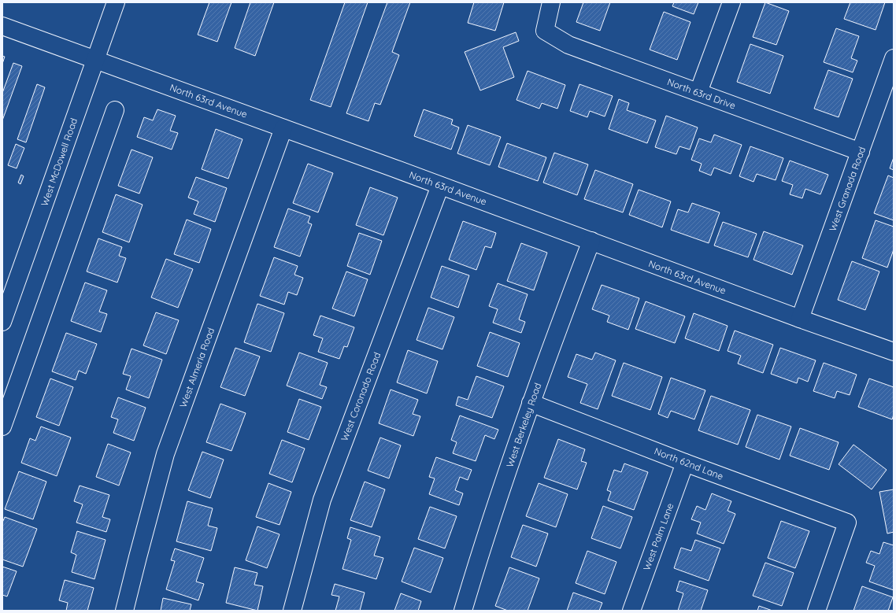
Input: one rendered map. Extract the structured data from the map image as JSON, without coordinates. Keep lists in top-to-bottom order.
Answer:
{
  "streets": {
    "street": [
      "North 63rd Drive",
      "North 63rd Avenue",
      "West McDowell Road",
      "West Granada Road",
      "West Almeria Road",
      "West Coronado Road",
      "West Berkeley Road",
      "North 62nd Lane",
      "West Palm Lane"
    ]
  },
  "crossings": [
    ["North 63rd Drive", "West Granada Road"],
    ["North 63rd Avenue", "West McDowell Road"],
    ["North 63rd Avenue", "West Granada Road"],
    ["North 63rd Avenue", "West Almeria Road"],
    ["North 63rd Avenue", "West Coronado Road"],
    ["North 63rd Avenue", "West Berkeley Road"],
    ["West Berkeley Road", "North 62nd Lane"],
    ["North 62nd Lane", "West Palm Lane"]
  ]
}
